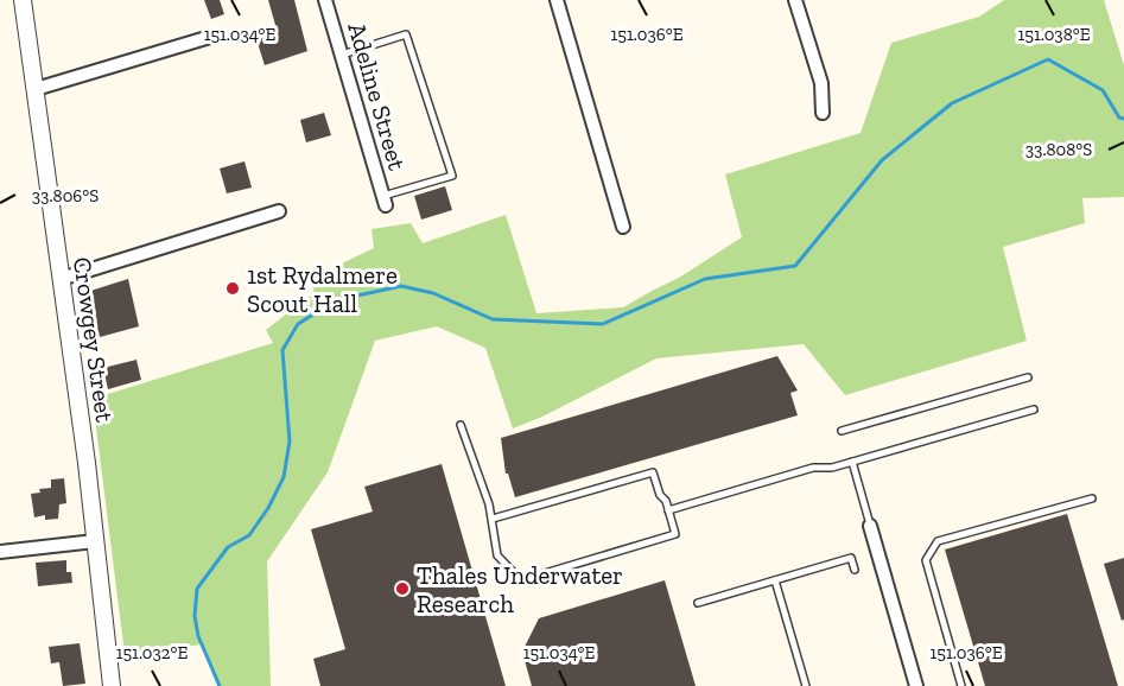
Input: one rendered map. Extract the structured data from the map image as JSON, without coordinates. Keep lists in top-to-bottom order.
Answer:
{
  "streets": {
    "street": ["Adeline Street", "Crowgey Street"]
  },
  "places": ["1st Rydalmere Scout Hall", "Thales Underwater Research"],
  "coordinates": [
    "151.038°E",
    "151.034°E",
    "151.036°E",
    "33.808°S",
    "33.806°S",
    "151.032°E"
  ]
}
